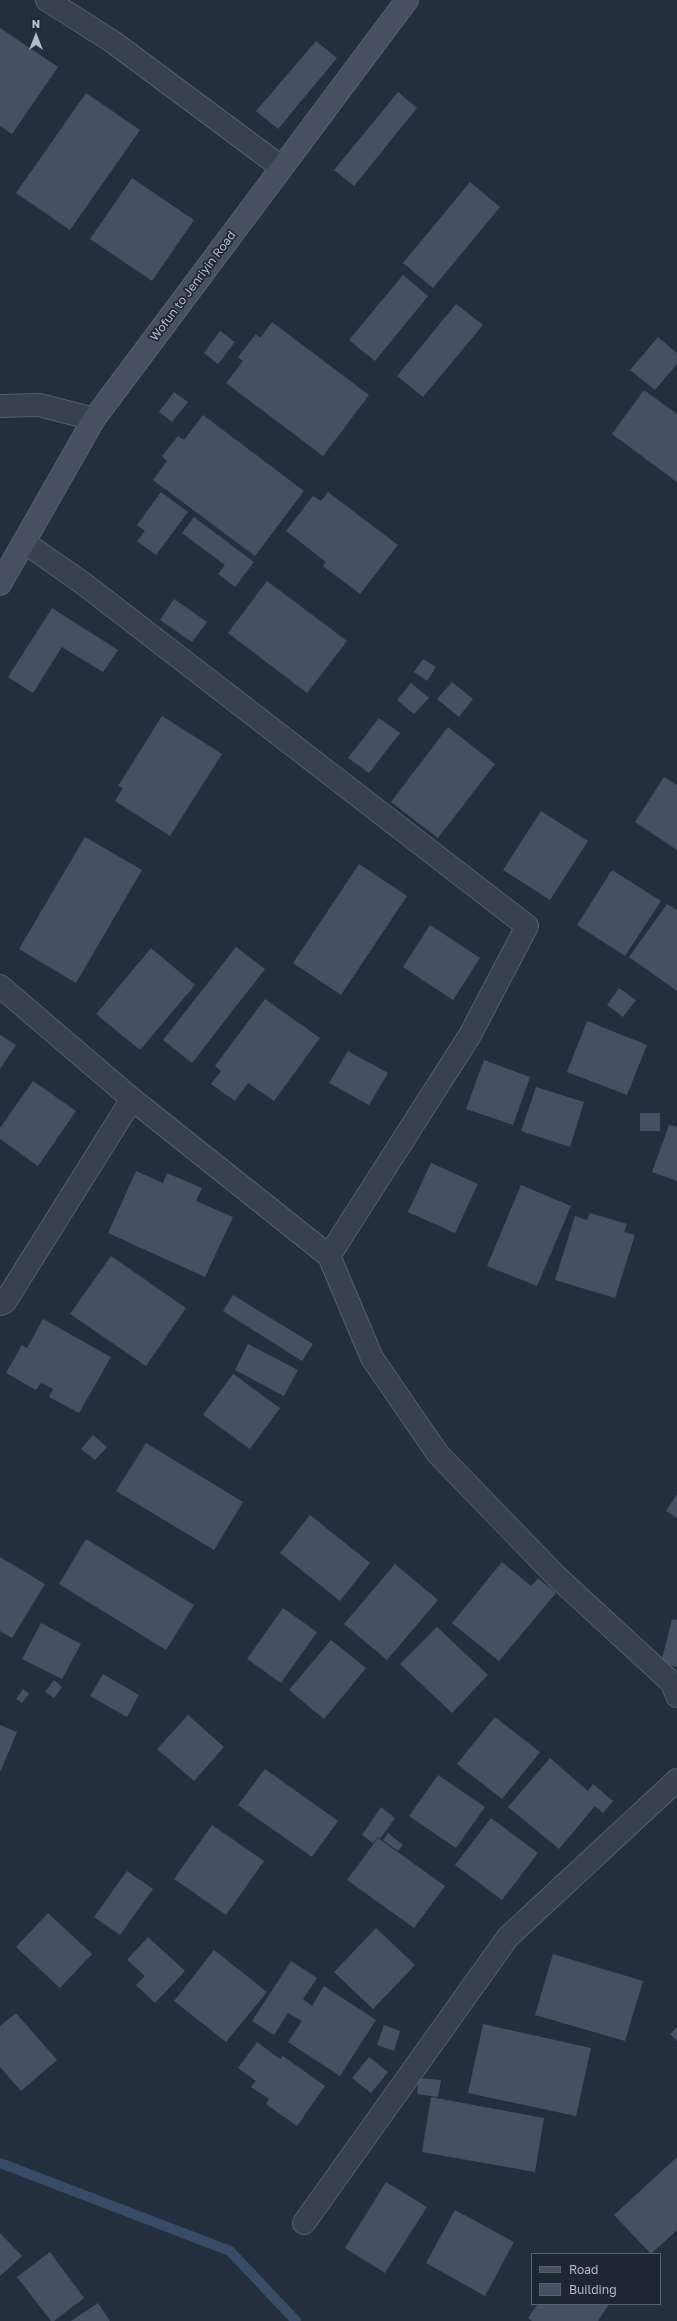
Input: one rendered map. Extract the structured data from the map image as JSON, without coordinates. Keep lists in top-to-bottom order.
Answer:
{
  "streets": {
    "street": ["Wofun to Jenriyin Road"]
  },
  "legend": ["Road", "Building"],
  "north": "top"
}
